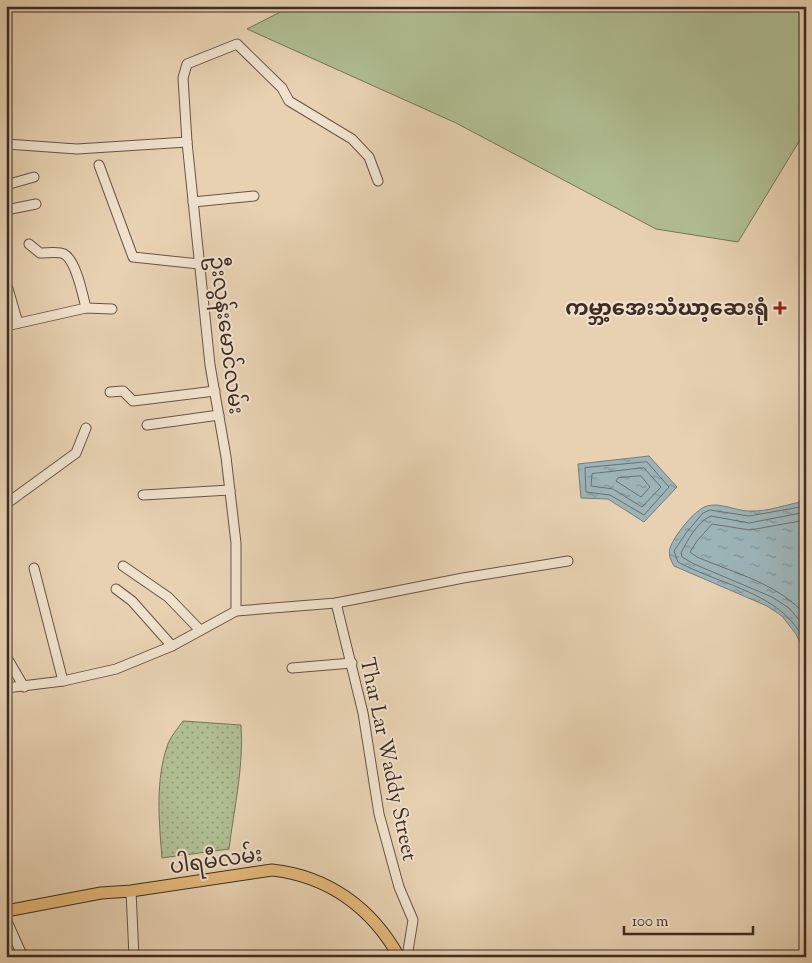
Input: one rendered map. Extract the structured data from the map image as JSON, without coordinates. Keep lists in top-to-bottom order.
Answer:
{
  "streets": {
    "main road": ["ပါရမီလမ်း"],
    "street": ["ဦးလွန်းမောင်လမ်း", "Thar Lar Waddy Street"]
  },
  "places": {
    "health": ["ကမ္ဘာ့အေးသံဃာ့ဆေးရုံ"]
  },
  "scale_bar": "100 m"
}
